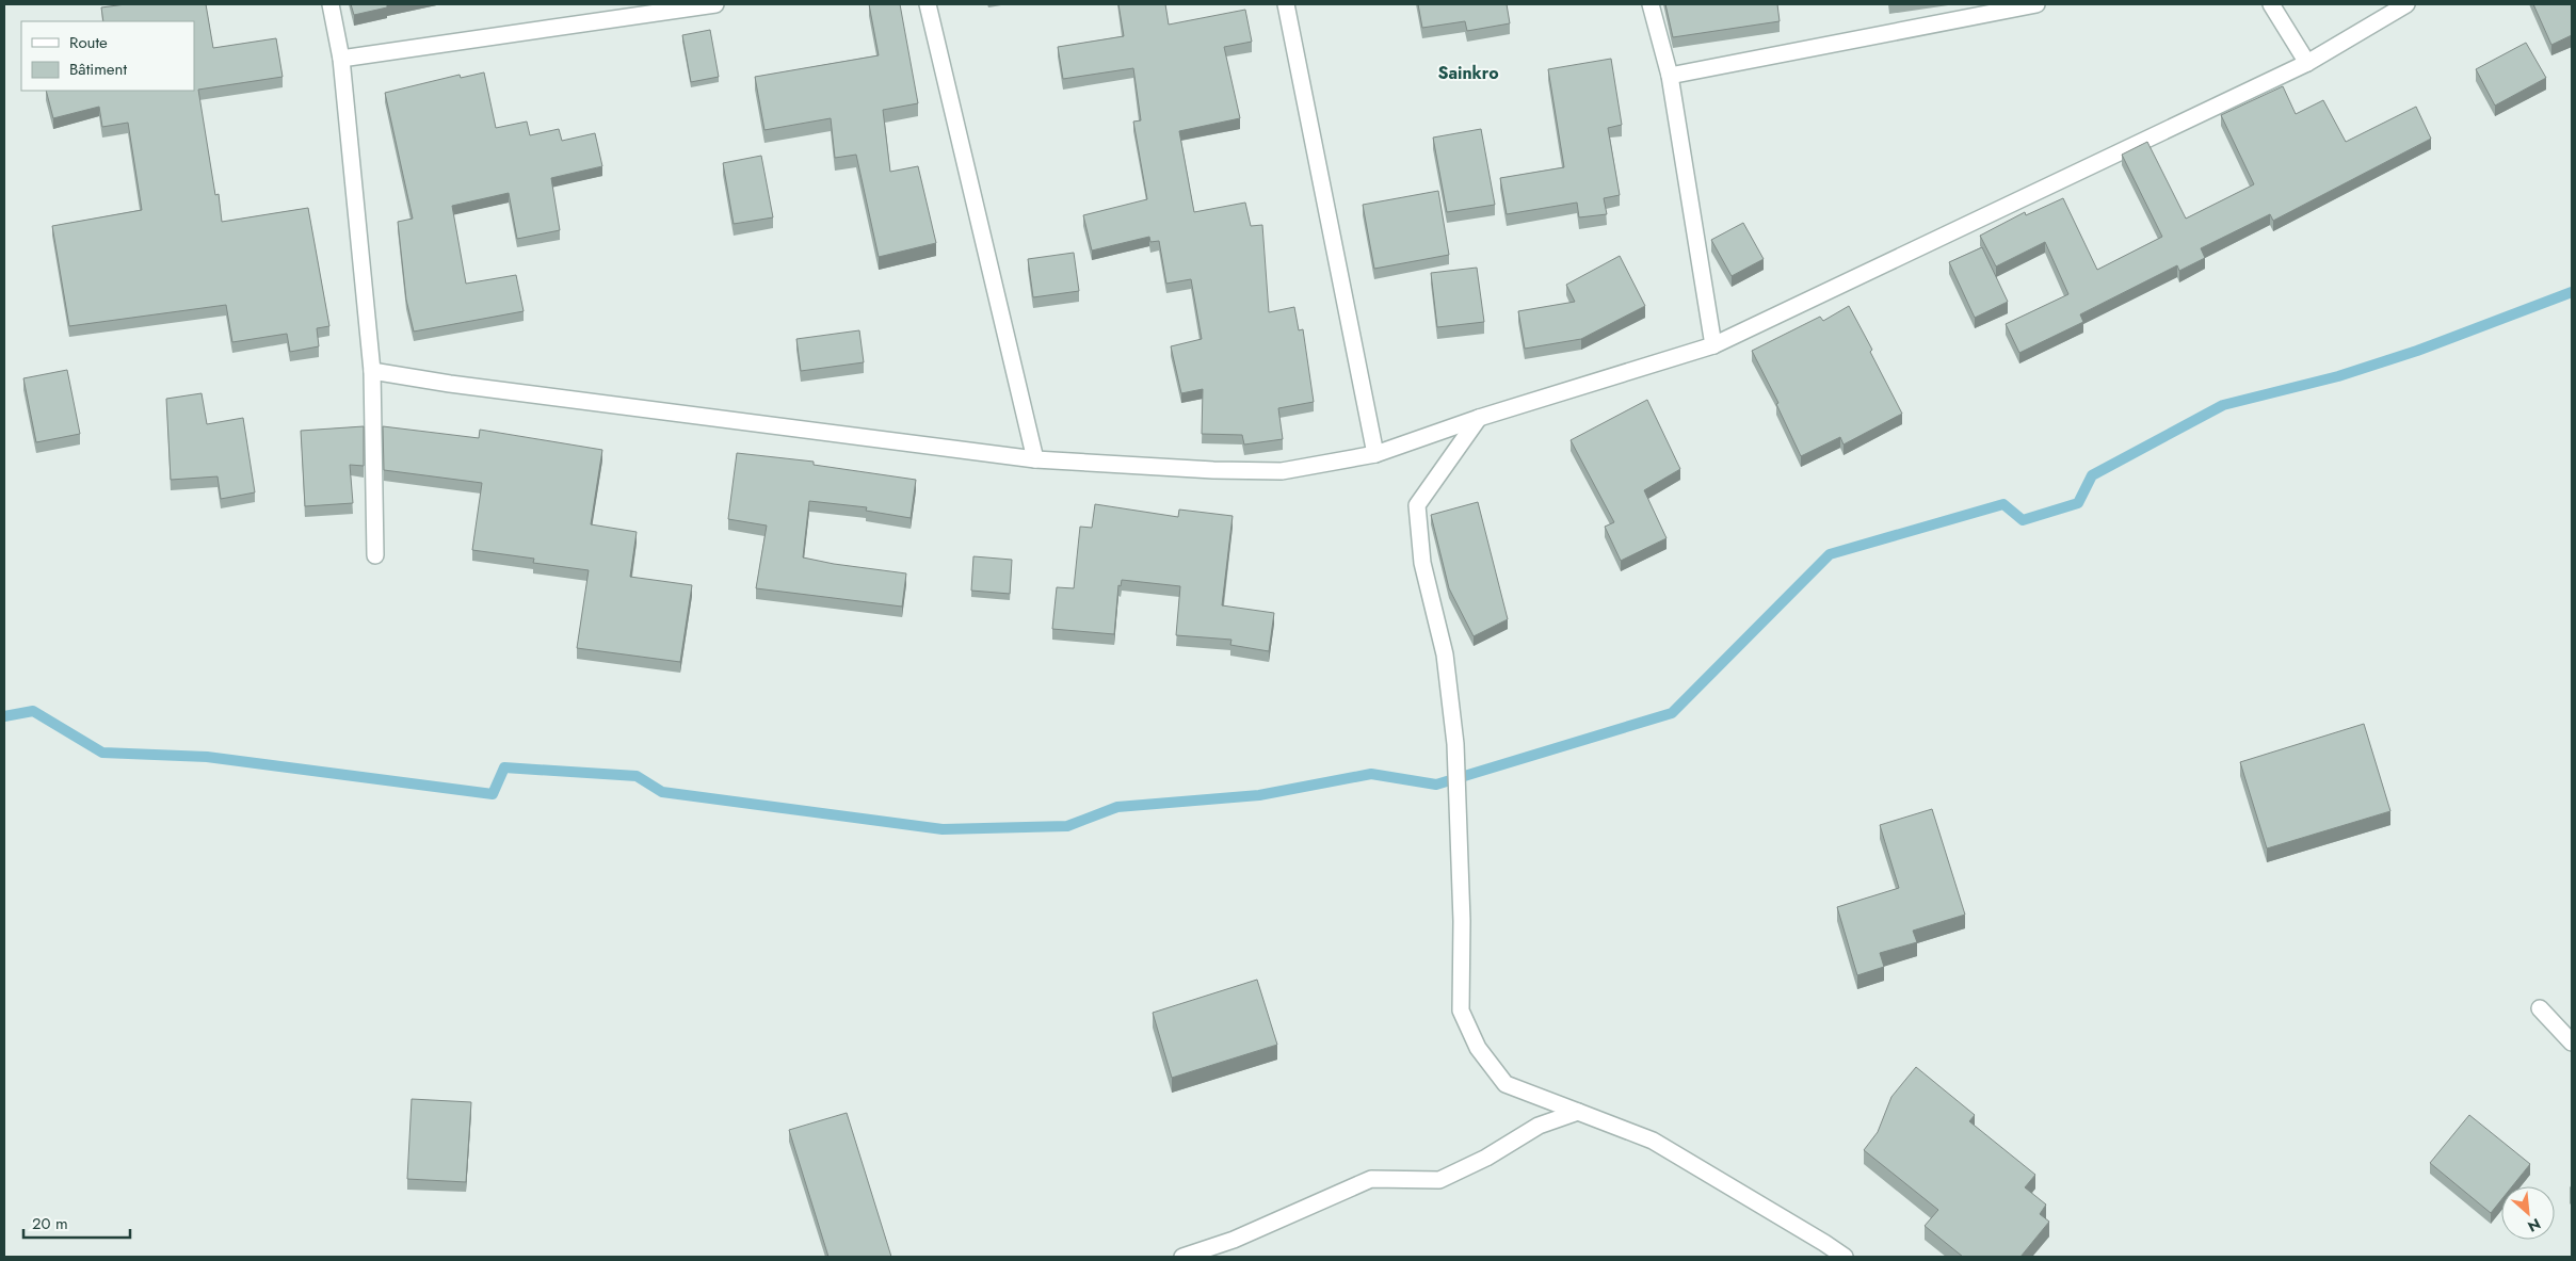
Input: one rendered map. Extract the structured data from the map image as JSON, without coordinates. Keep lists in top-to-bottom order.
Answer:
{
  "districts": ["Sainkro"],
  "legend": ["Route", "Bâtiment"],
  "scale_bar": "20 m",
  "north": "bottom right"
}
